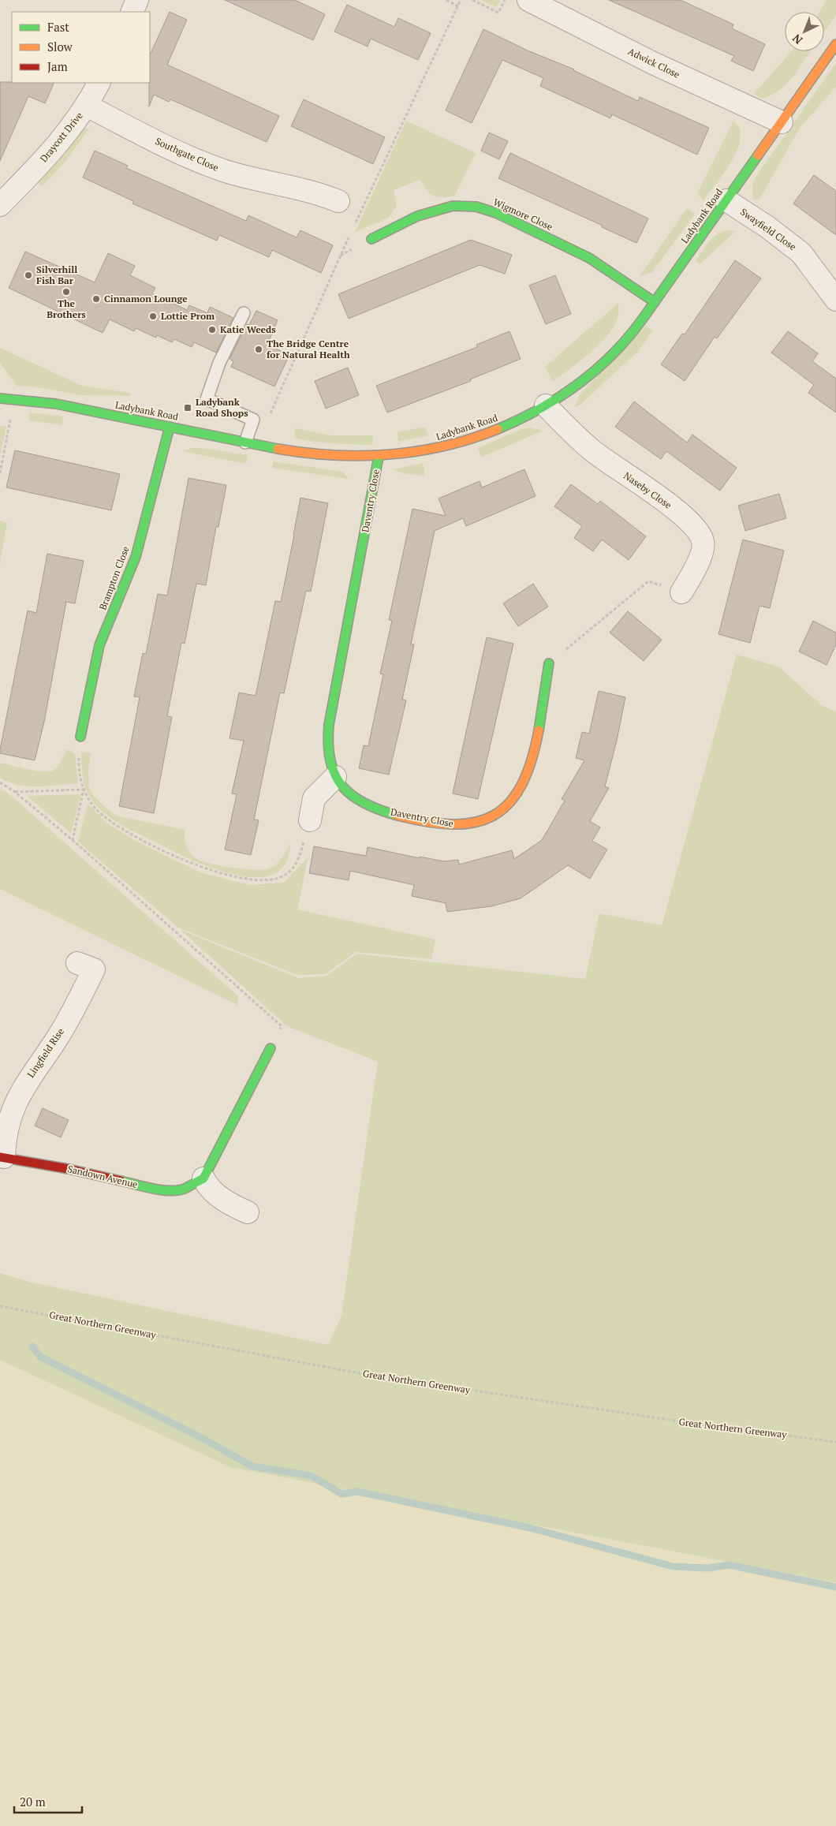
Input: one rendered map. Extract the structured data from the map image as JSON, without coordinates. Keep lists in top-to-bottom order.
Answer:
{
  "streets": {
    "street": [
      "Adwick Close",
      "Draycott Drive",
      "Southgate Close",
      "Wigmore Close",
      "Ladybank Road",
      "Swayfield Close",
      "Naseby Close",
      "Daventry Close",
      "Brampton Close",
      "Lingfield Rise",
      "Sandown Avenue"
    ],
    "path": ["Great Northern Greenway"]
  },
  "crossings": [
    ["Adwick Close", "Ladybank Road"],
    ["Draycott Drive", "Southgate Close"],
    ["Wigmore Close", "Ladybank Road"],
    ["Ladybank Road", "Swayfield Close"],
    ["Ladybank Road", "Naseby Close"],
    ["Ladybank Road", "Daventry Close"],
    ["Ladybank Road", "Brampton Close"],
    ["Lingfield Rise", "Sandown Avenue"]
  ],
  "places": {
    "other": [
      "Silverhill Fish Bar",
      "The Brothers",
      "Cinnamon Lounge",
      "Lottie Prom",
      "Katie Weeds",
      "The Bridge Centre for Natural Health"
    ],
    "transit": ["Ladybank Road Shops"]
  },
  "legend": ["Fast", "Slow", "Jam"],
  "scale_bar": "20 m",
  "north": "bottom left"
}
